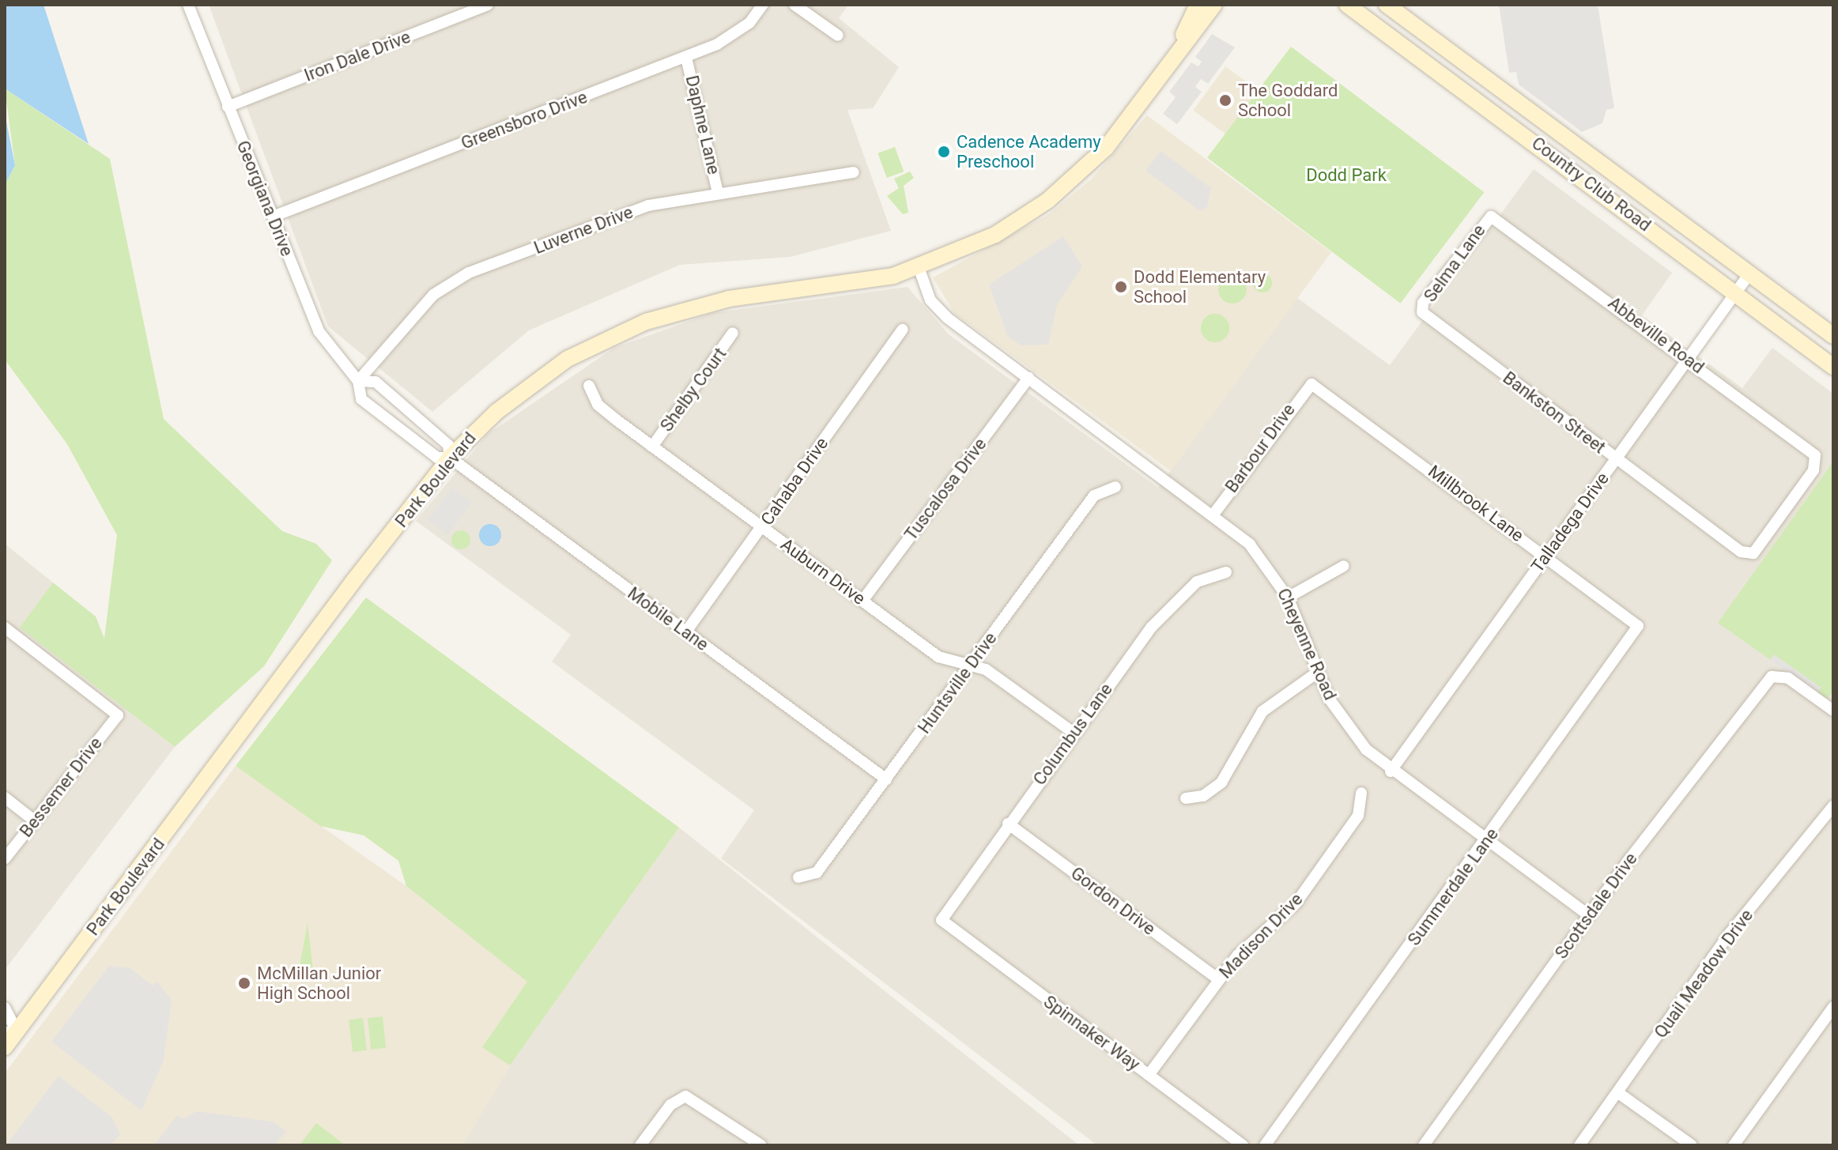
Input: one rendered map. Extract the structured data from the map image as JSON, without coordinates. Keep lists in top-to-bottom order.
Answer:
{
  "streets": {
    "main road": ["Country Club Road", "Park Boulevard"],
    "street": [
      "Iron Dale Drive",
      "Greensboro Drive",
      "Daphne Lane",
      "Georgiana Drive",
      "Luverne Drive",
      "Selma Lane",
      "Abbeville Road",
      "Shelby Court",
      "Bankston Street",
      "Barbour Drive",
      "Cahaba Drive",
      "Tuscalosa Drive",
      "Millbrook Lane",
      "Talladega Drive",
      "Auburn Drive",
      "Mobile Lane",
      "Cheyenne Road",
      "Huntsville Drive",
      "Columbus Lane",
      "Bessemer Drive",
      "Summerdale Lane",
      "Gordon Drive",
      "Scottsdale Drive",
      "Madison Drive",
      "Quail Meadow Drive",
      "Spinnaker Way"
    ]
  },
  "crossings": [
    ["Iron Dale Drive", "Georgiana Drive"],
    ["Greensboro Drive", "Daphne Lane"],
    ["Greensboro Drive", "Georgiana Drive"],
    ["Daphne Lane", "Luverne Drive"],
    ["Country Club Road", "Talladega Drive"],
    ["Georgiana Drive", "Luverne Drive"],
    ["Georgiana Drive", "Park Boulevard"],
    ["Georgiana Drive", "Mobile Lane"],
    ["Selma Lane", "Abbeville Road"],
    ["Selma Lane", "Bankston Street"],
    ["Abbeville Road", "Bankston Street"],
    ["Abbeville Road", "Talladega Drive"],
    ["Shelby Court", "Auburn Drive"],
    ["Bankston Street", "Talladega Drive"],
    ["Barbour Drive", "Millbrook Lane"],
    ["Barbour Drive", "Cheyenne Road"],
    ["Park Boulevard", "Mobile Lane"],
    ["Park Boulevard", "Cheyenne Road"],
    ["Cahaba Drive", "Auburn Drive"],
    ["Cahaba Drive", "Mobile Lane"],
    ["Tuscalosa Drive", "Auburn Drive"],
    ["Tuscalosa Drive", "Cheyenne Road"],
    ["Millbrook Lane", "Talladega Drive"],
    ["Millbrook Lane", "Summerdale Lane"],
    ["Talladega Drive", "Cheyenne Road"],
    ["Auburn Drive", "Huntsville Drive"],
    ["Auburn Drive", "Columbus Lane"],
    ["Mobile Lane", "Huntsville Drive"],
    ["Cheyenne Road", "Summerdale Lane"],
    ["Cheyenne Road", "Scottsdale Drive"],
    ["Columbus Lane", "Gordon Drive"],
    ["Columbus Lane", "Spinnaker Way"],
    ["Gordon Drive", "Madison Drive"],
    ["Madison Drive", "Spinnaker Way"]
  ],
  "parks": ["Dodd Park"],
  "places": [
    "The Goddard School",
    "Cadence Academy Preschool",
    "Dodd Elementary School",
    "McMillan Junior High School"
  ]
}
